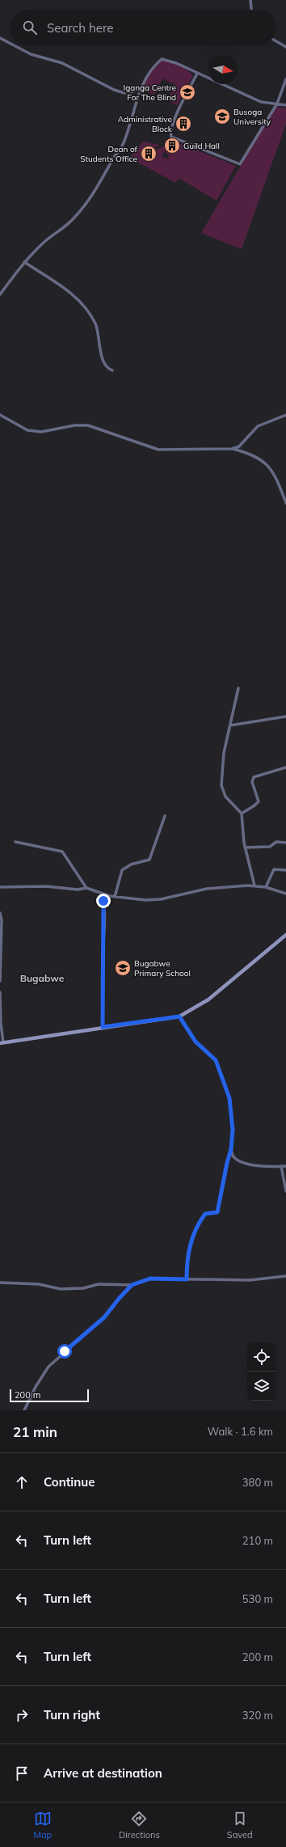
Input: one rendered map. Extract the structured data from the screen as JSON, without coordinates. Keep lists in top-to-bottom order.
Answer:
{
  "districts": ["Bugabwe"],
  "places": {
    "school or university": ["Iganga Centre For The Blind", "Busoga University", "Bugabwe Primary School"],
    "building": ["Administrative Block", "Guild Hall", "Dean of Students Office"]
  },
  "scale_bar": "200 m",
  "north": "right",
  "page": {
    "search": "Search here",
    "scale": "200 m",
    "heading": ["21 min", "Walk · 1.6 km"],
    "list": [
      ["Continue", "380 m"],
      ["Turn left", "210 m"],
      ["Turn left", "530 m"],
      ["Turn left", "200 m"],
      ["Turn right", "320 m"],
      "Arrive at destination"
    ],
    "nav": ["Map", "Directions", "Saved"]
  }
}
